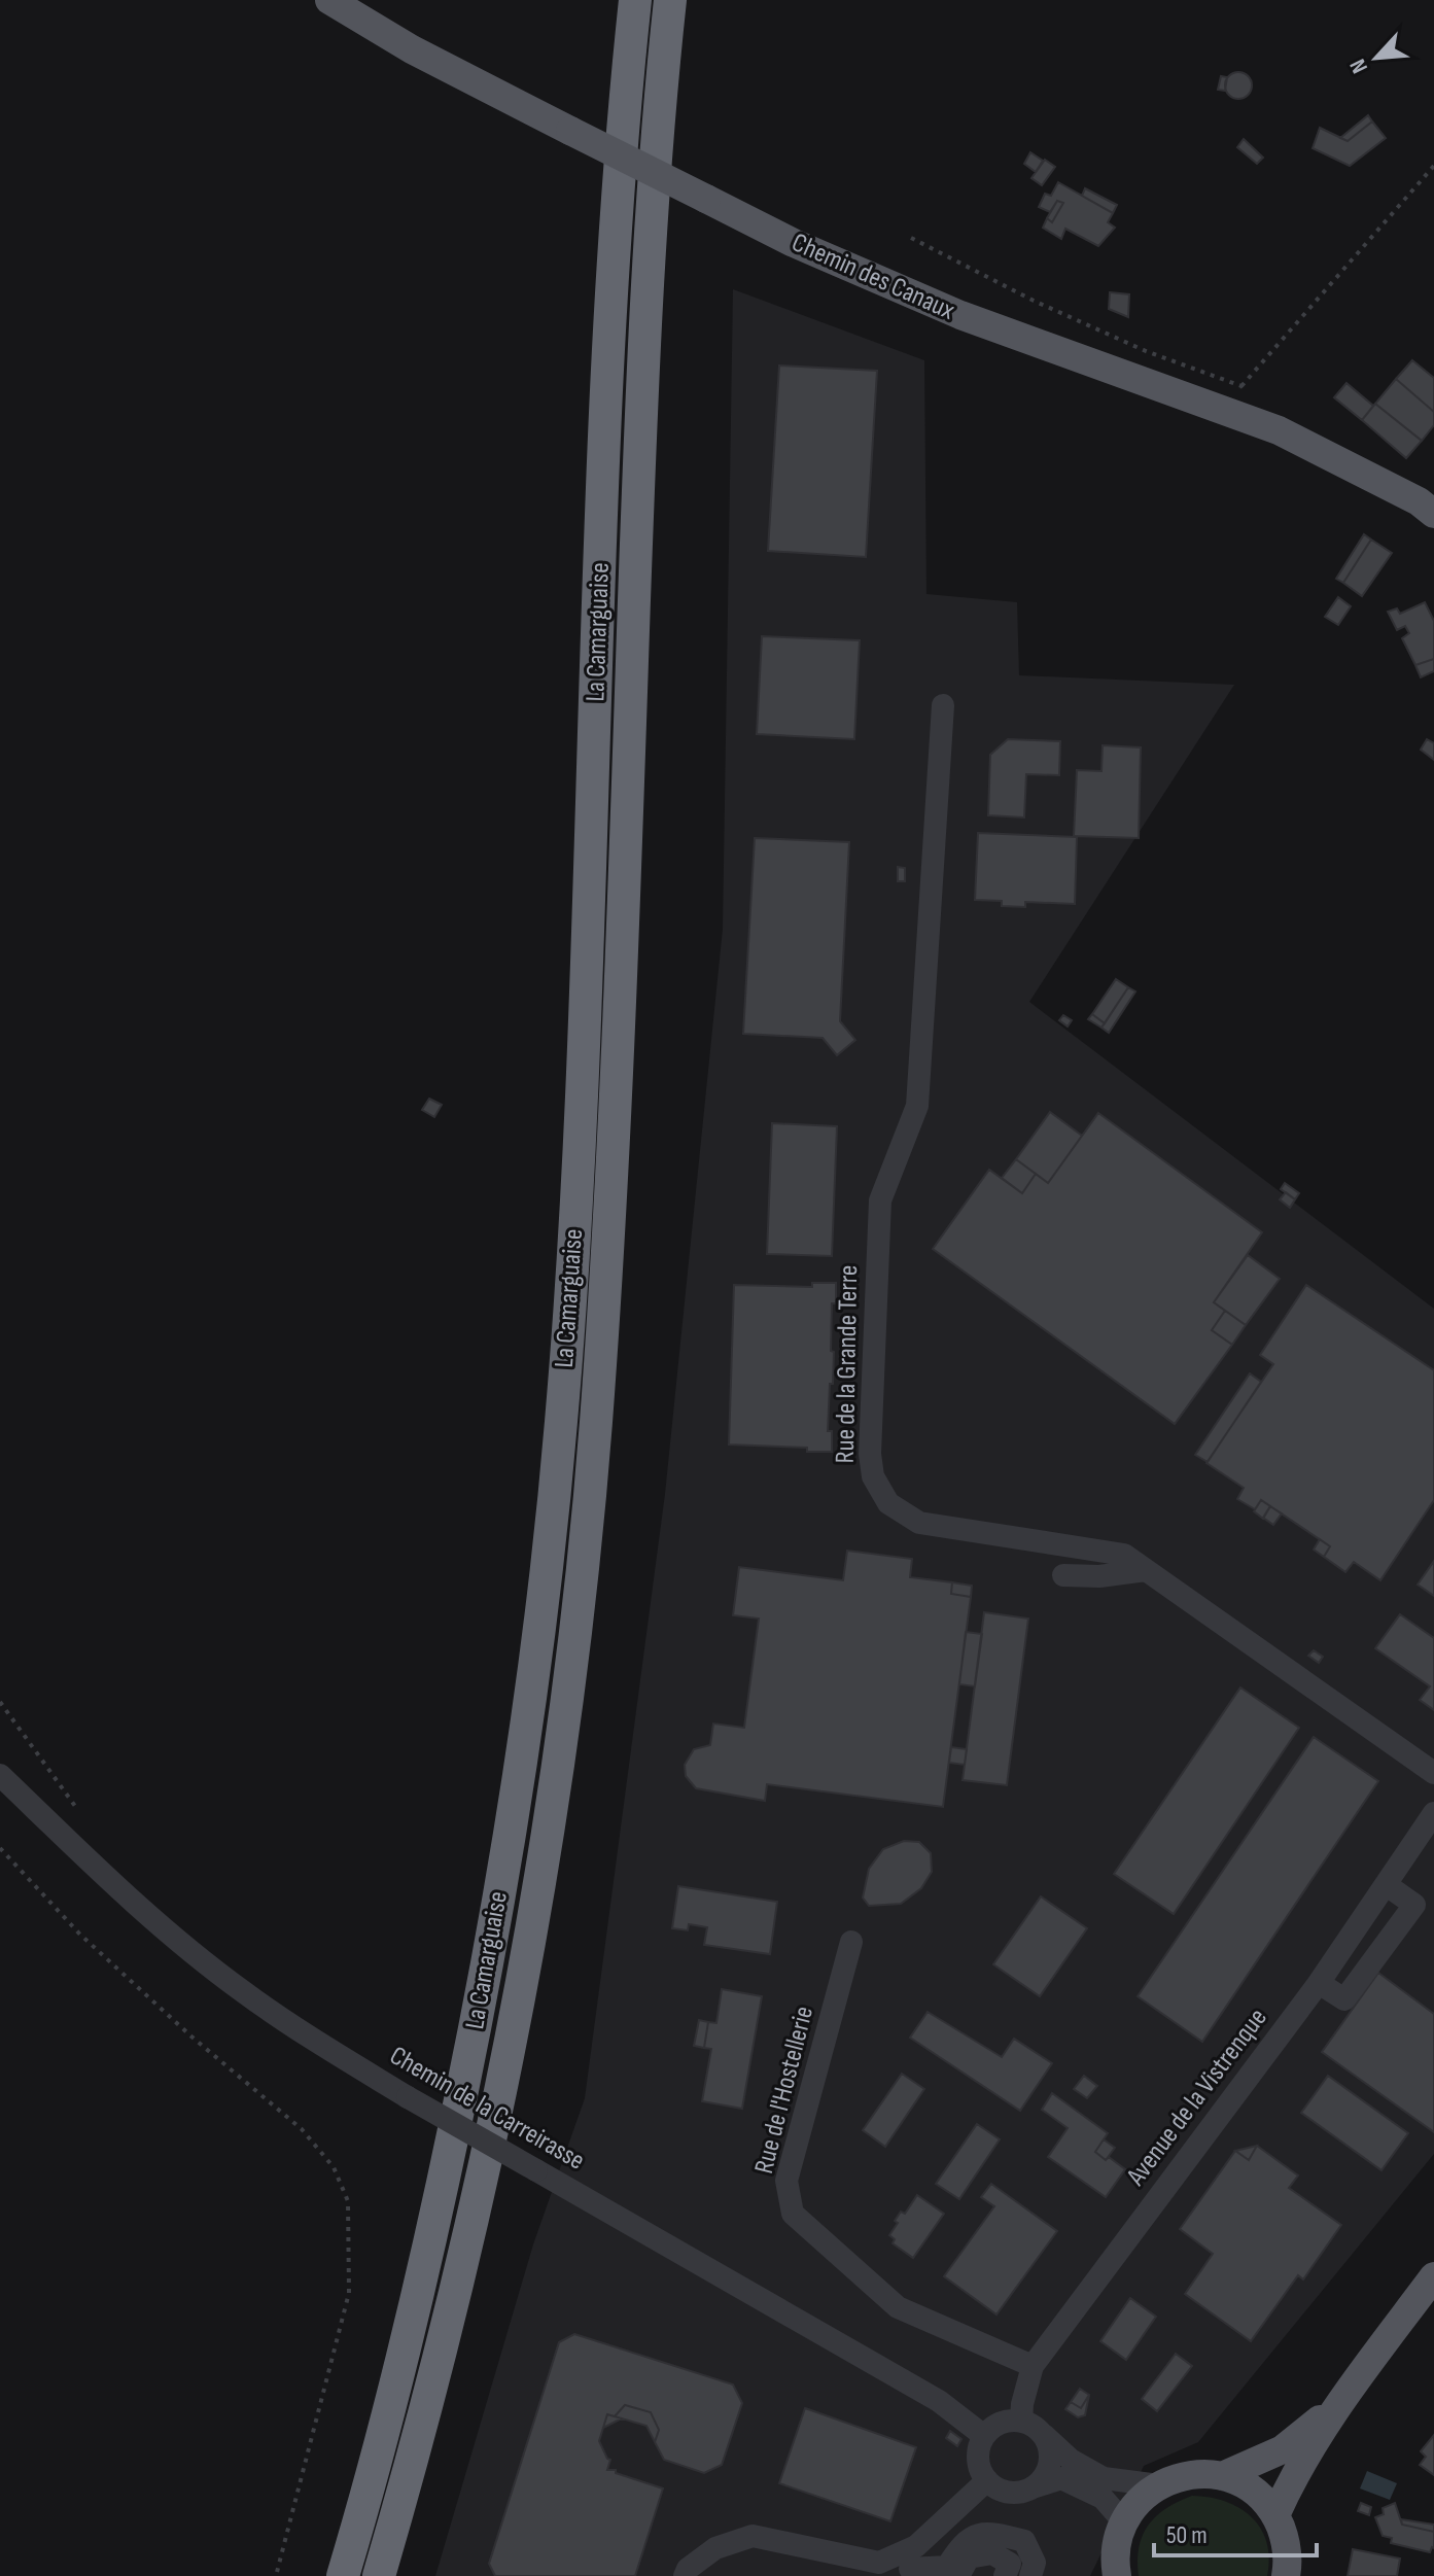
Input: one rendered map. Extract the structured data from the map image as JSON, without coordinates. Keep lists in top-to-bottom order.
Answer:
{
  "streets": {
    "highway": ["La Camarguaise"],
    "main road": ["Chemin des Canaux"],
    "street": [
      "Rue de la Grande Terre",
      "Rue de l'Hostellerie",
      "Avenue de la Vistrenque",
      "Chemin de la Carreirasse"
    ]
  },
  "crossings": [
    ["Rue de l'Hostellerie", "Avenue de la Vistrenque"],
    ["Avenue de la Vistrenque", "Chemin de la Carreirasse"]
  ],
  "scale_bar": "50 m",
  "north": "bottom left"
}
